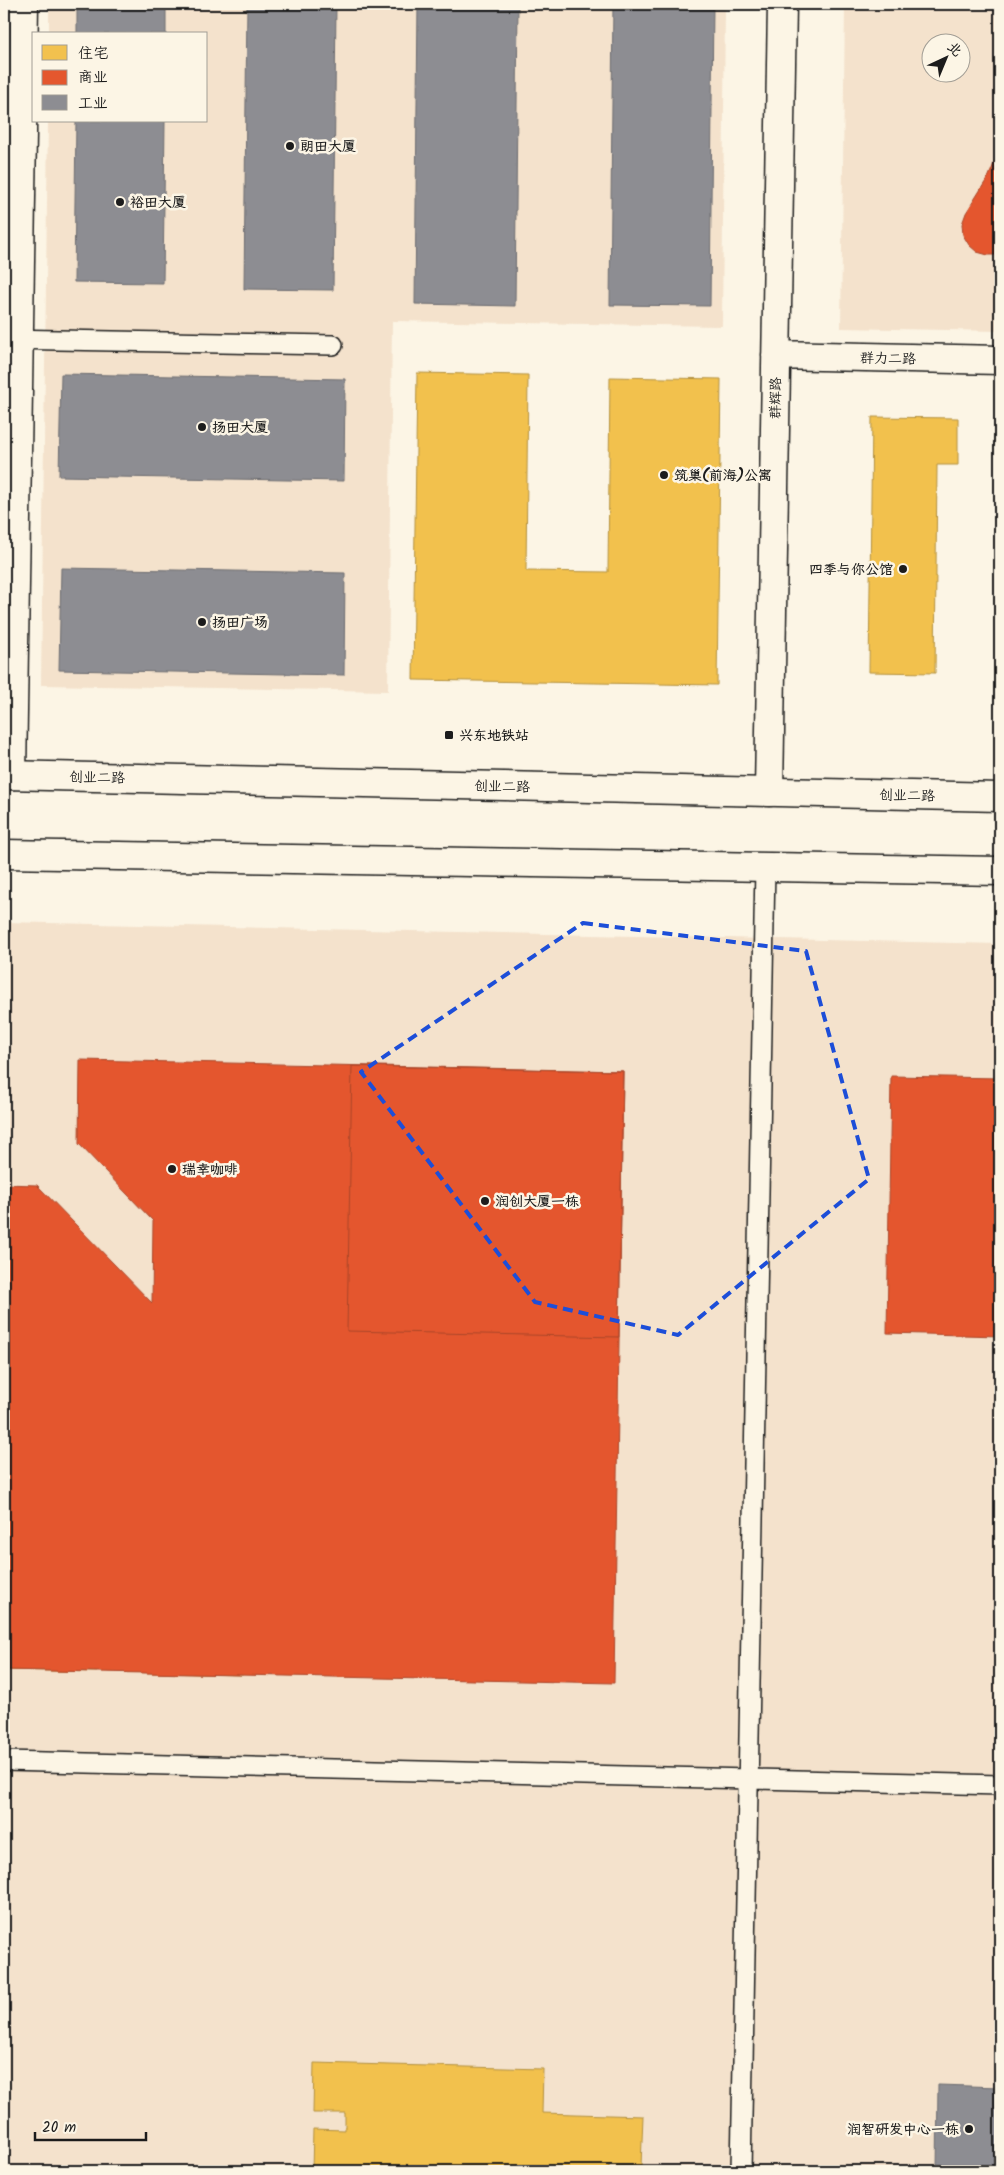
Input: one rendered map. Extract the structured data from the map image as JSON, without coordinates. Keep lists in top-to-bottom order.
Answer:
{
  "streets": {
    "main road": ["群力二路", "群辉路", "创业二路"]
  },
  "crossings": [
    ["群力二路", "群辉路"],
    ["群辉路", "创业二路"]
  ],
  "places": {
    "other": [
      "朗田大厦",
      "裕田大厦",
      "扬田大厦",
      "筑巢(前海)公寓",
      "四季与你公馆",
      "扬田广场",
      "瑞幸咖啡",
      "润创大厦一栋",
      "润智研发中心一栋"
    ],
    "transit": ["兴东地铁站"]
  },
  "legend": ["住宅", "商业", "工业"],
  "scale_bar": "20 m",
  "north": "top right"
}
